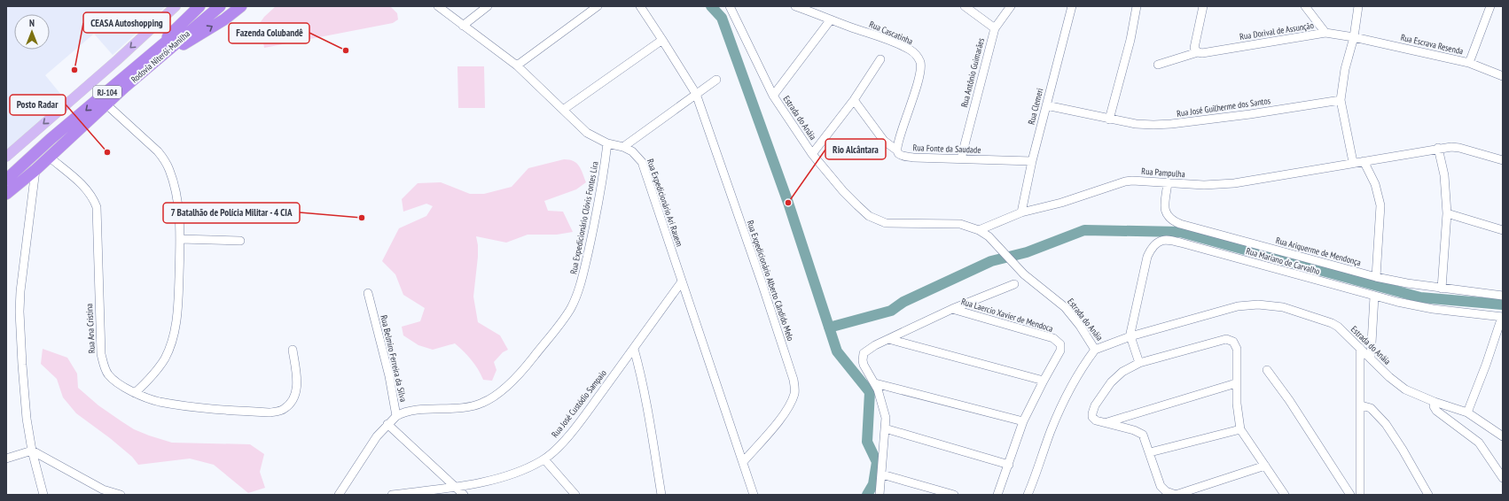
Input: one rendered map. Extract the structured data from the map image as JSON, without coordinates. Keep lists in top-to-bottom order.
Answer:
{
  "streets": {
    "highway": ["Rodovia Niterói-Manilha", "RJ-104"],
    "street": [
      "Rua Dorival de Assunção",
      "Rua Cascatinha",
      "Rua Escrava Resenda",
      "Rua Antônio Guimarães",
      "Rua Clemeri",
      "Rua José Guilherme dos Santos",
      "Estrada do Anáia",
      "Rua Fonte da Saudade",
      "Rua Pampulha",
      "Rua Expedicionário Ari Rauem",
      "Rua Expedicionário Clóvis Fontes Líra",
      "Rua Ariquerme de Mendonça",
      "Rua Mariano de Carvalho",
      "Rua Expedicionário Alberto Cândido Melo",
      "Rua Laercio Xavier de Mendoca",
      "Rua Ana Cristina",
      "Rua Belmiro Ferreira da Silva",
      "Rua José Custódio Sampaio"
    ]
  },
  "crossings": [
    ["Rua Dorival de Assunção", "Rua Escrava Resenda"],
    ["Rua Cascatinha", "Rua Fonte da Saudade"],
    ["Rodovia Niterói-Manilha", "Rua Ana Cristina"],
    ["Rua Antônio Guimarães", "Rua Fonte da Saudade"],
    ["Rua Clemeri", "Rua José Guilherme dos Santos"],
    ["Rua Clemeri", "Rua Fonte da Saudade"],
    ["Rua Clemeri", "Rua Pampulha"],
    ["Estrada do Anáia", "Rua Pampulha"],
    ["Estrada do Anáia", "Rua Mariano de Carvalho"],
    ["Rua Pampulha", "Rua Ariquerme de Mendonça"],
    ["Rua Expedicionário Ari Rauem", "Rua Expedicionário Clóvis Fontes Líra"],
    ["Rua Expedicionário Ari Rauem", "Rua Expedicionário Alberto Cândido Melo"],
    ["Rua Expedicionário Ari Rauem", "Rua José Custódio Sampaio"],
    ["Rua Expedicionário Clóvis Fontes Líra", "Rua Belmiro Ferreira da Silva"]
  ],
  "places": [
    "Fazenda Colubandê",
    "CEASA Autoshopping",
    "Posto Radar",
    "Rio Alcântara",
    "7 Batalhão de Polícia Militar - 4 CIA"
  ],
  "north": "top"
}
